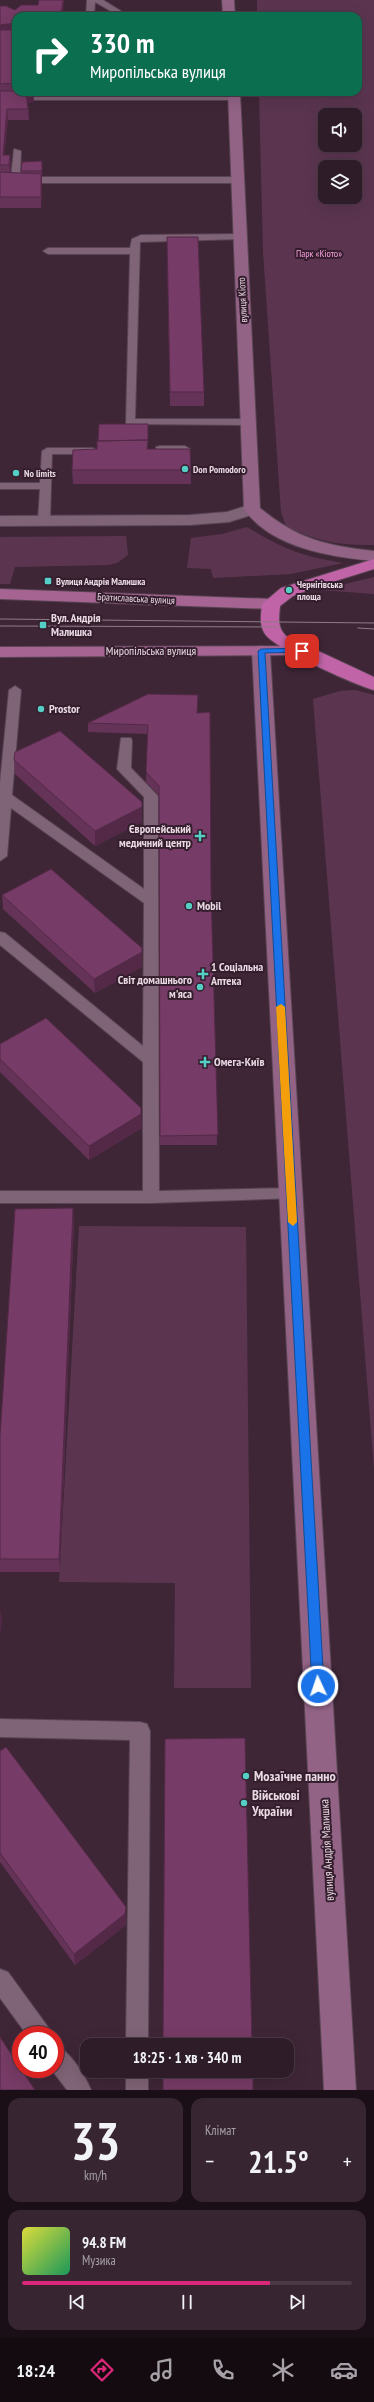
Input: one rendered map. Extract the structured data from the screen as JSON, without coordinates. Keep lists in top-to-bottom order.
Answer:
{
  "streets": {
    "main road": ["Братиславська вулиця", "Миропільська вулиця"],
    "street": ["вулиця Кіото", "вулиця Андрія Малишка"]
  },
  "crossings": [
    ["Миропільська вулиця", "вулиця Андрія Малишка"]
  ],
  "parks": ["Парк «Кіото»"],
  "places": {
    "other": [
      "Don Pomodoro",
      "No limits",
      "Чернігівська площа",
      "Prostor",
      "Mobil",
      "Світ домашнього м'яса",
      "Мозаїчне панно",
      "Військові України"
    ],
    "transit": ["Вулиця Андрія Малишка", "Вул. Андрія Малишка"],
    "health": ["Європейський медичний центр", "1 Соціальна Аптека", "Омега-Київ"]
  },
  "page": {
    "turn": ["330 m", "Миропільська вулиця"],
    "limit": "40",
    "trip": "18:25 · 1 хв · 340 m",
    "tile": [
      ["33", "km/h"],
      "Клімат"
    ],
    "heat": ["−", "21.5°", "+"],
    "song": ["94.8 FM", "Музика"],
    "tabs": "18:24"
  }
}
